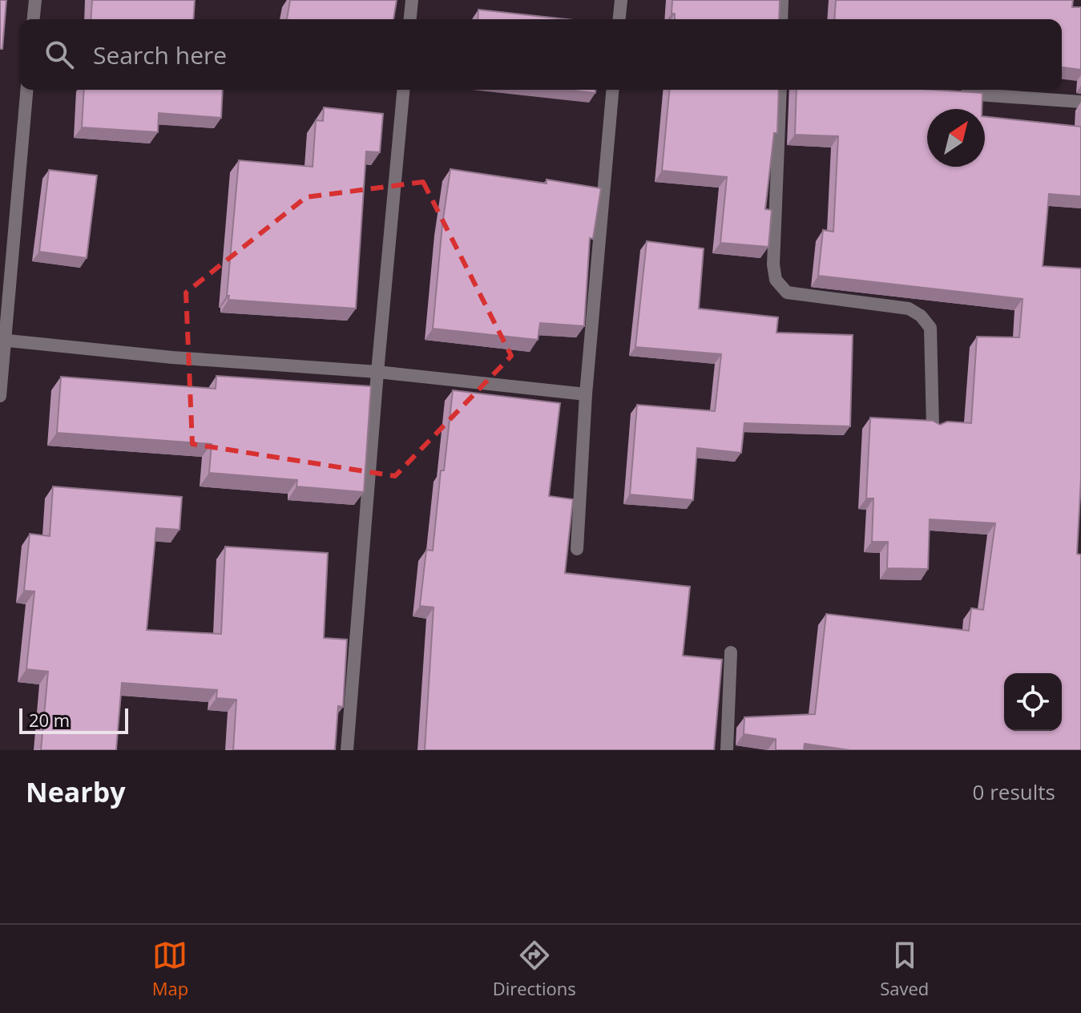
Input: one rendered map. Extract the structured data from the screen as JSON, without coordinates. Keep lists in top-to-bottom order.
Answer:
{
  "scale_bar": "20 m",
  "north": "top right",
  "page": {
    "search": "Search here",
    "scale": "20 m",
    "heading": ["Nearby", "0 results"],
    "nav": ["Map", "Directions", "Saved"]
  }
}
